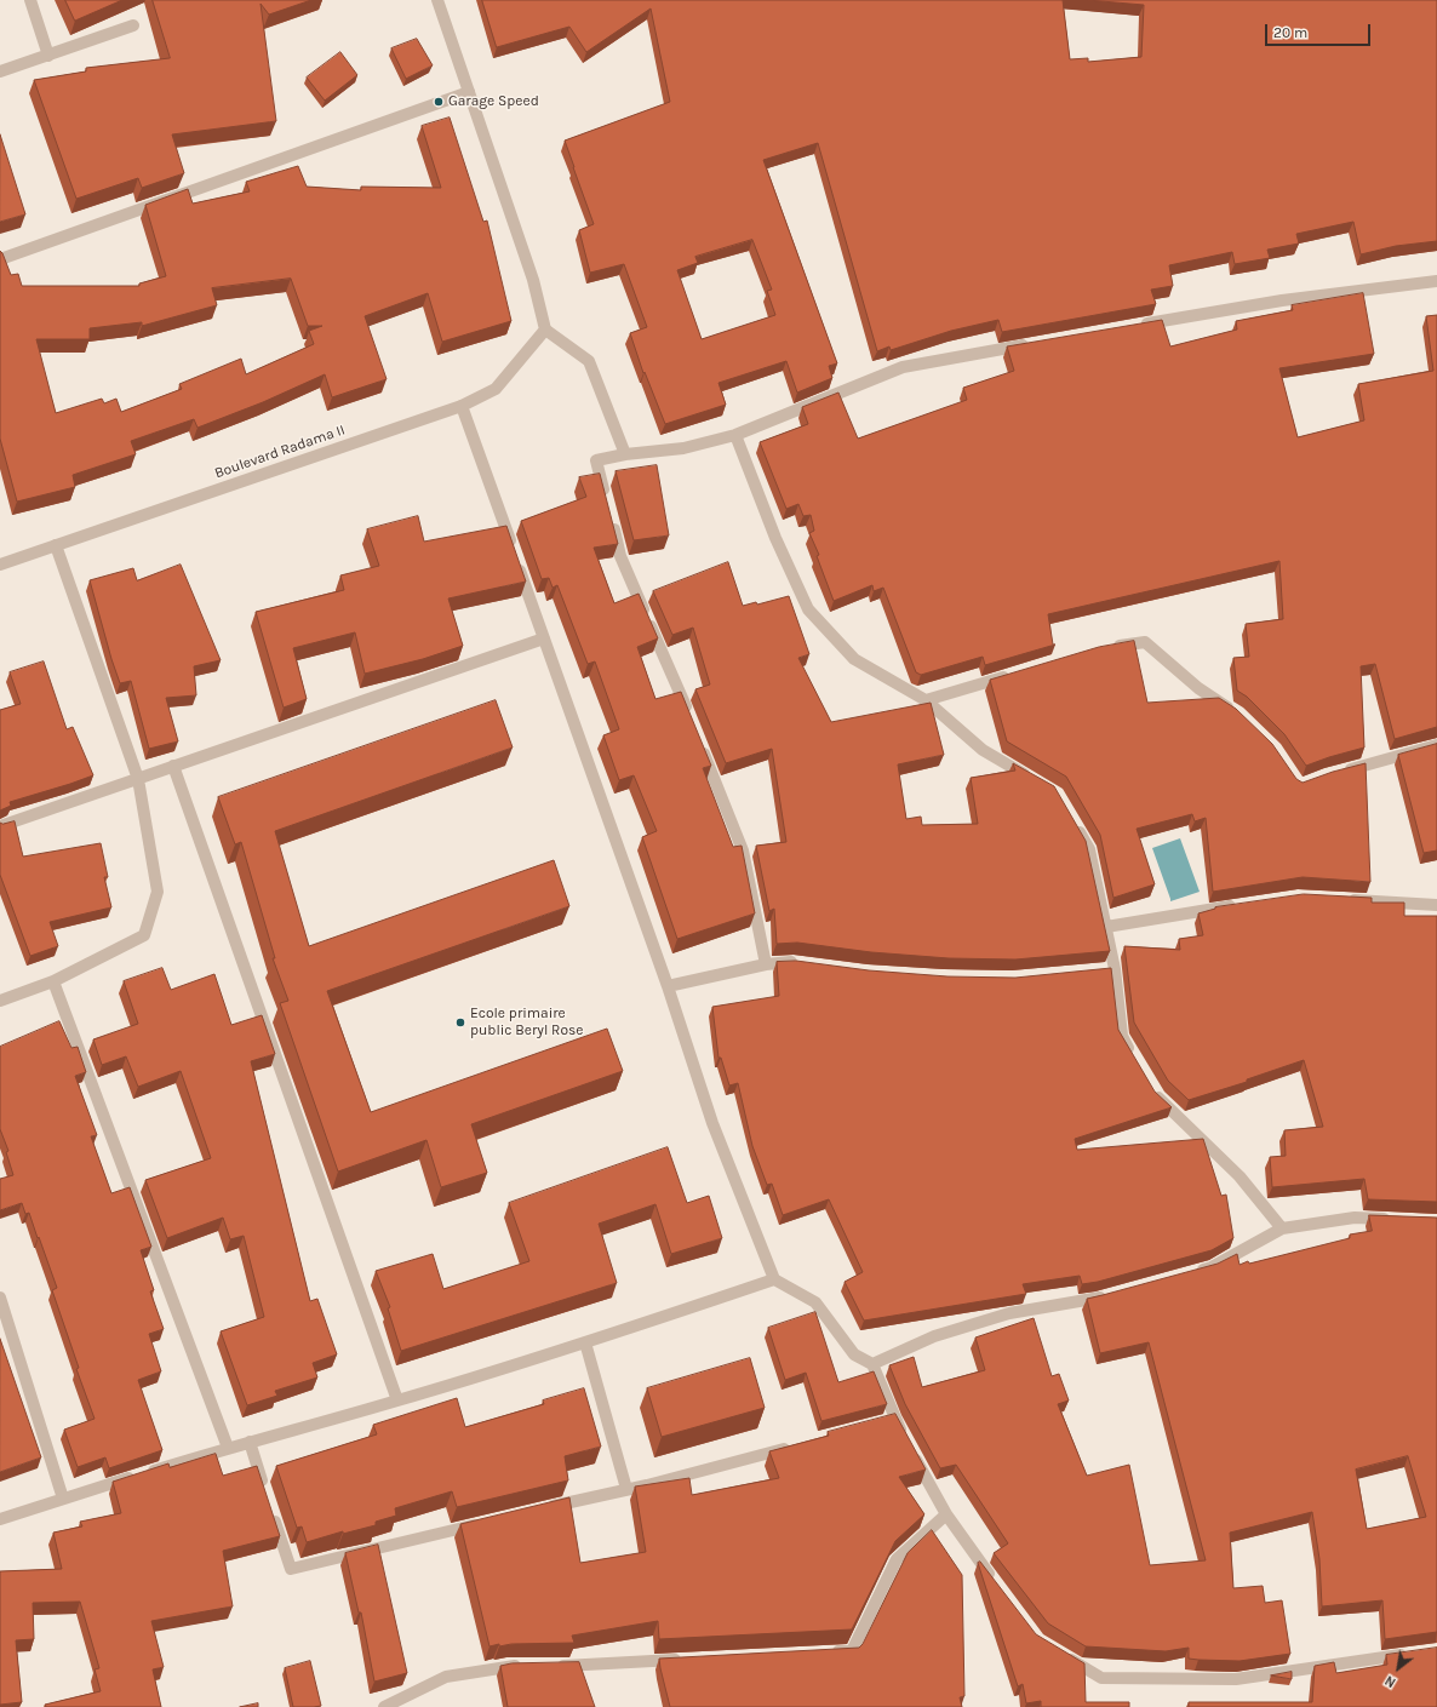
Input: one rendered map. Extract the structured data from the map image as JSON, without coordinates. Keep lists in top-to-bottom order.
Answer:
{
  "streets": {
    "street": ["Boulevard Radama II"]
  },
  "places": ["Garage Speed", "Ecole primaire public Beryl Rose"],
  "scale_bar": "20 m",
  "north": "bottom left"
}
